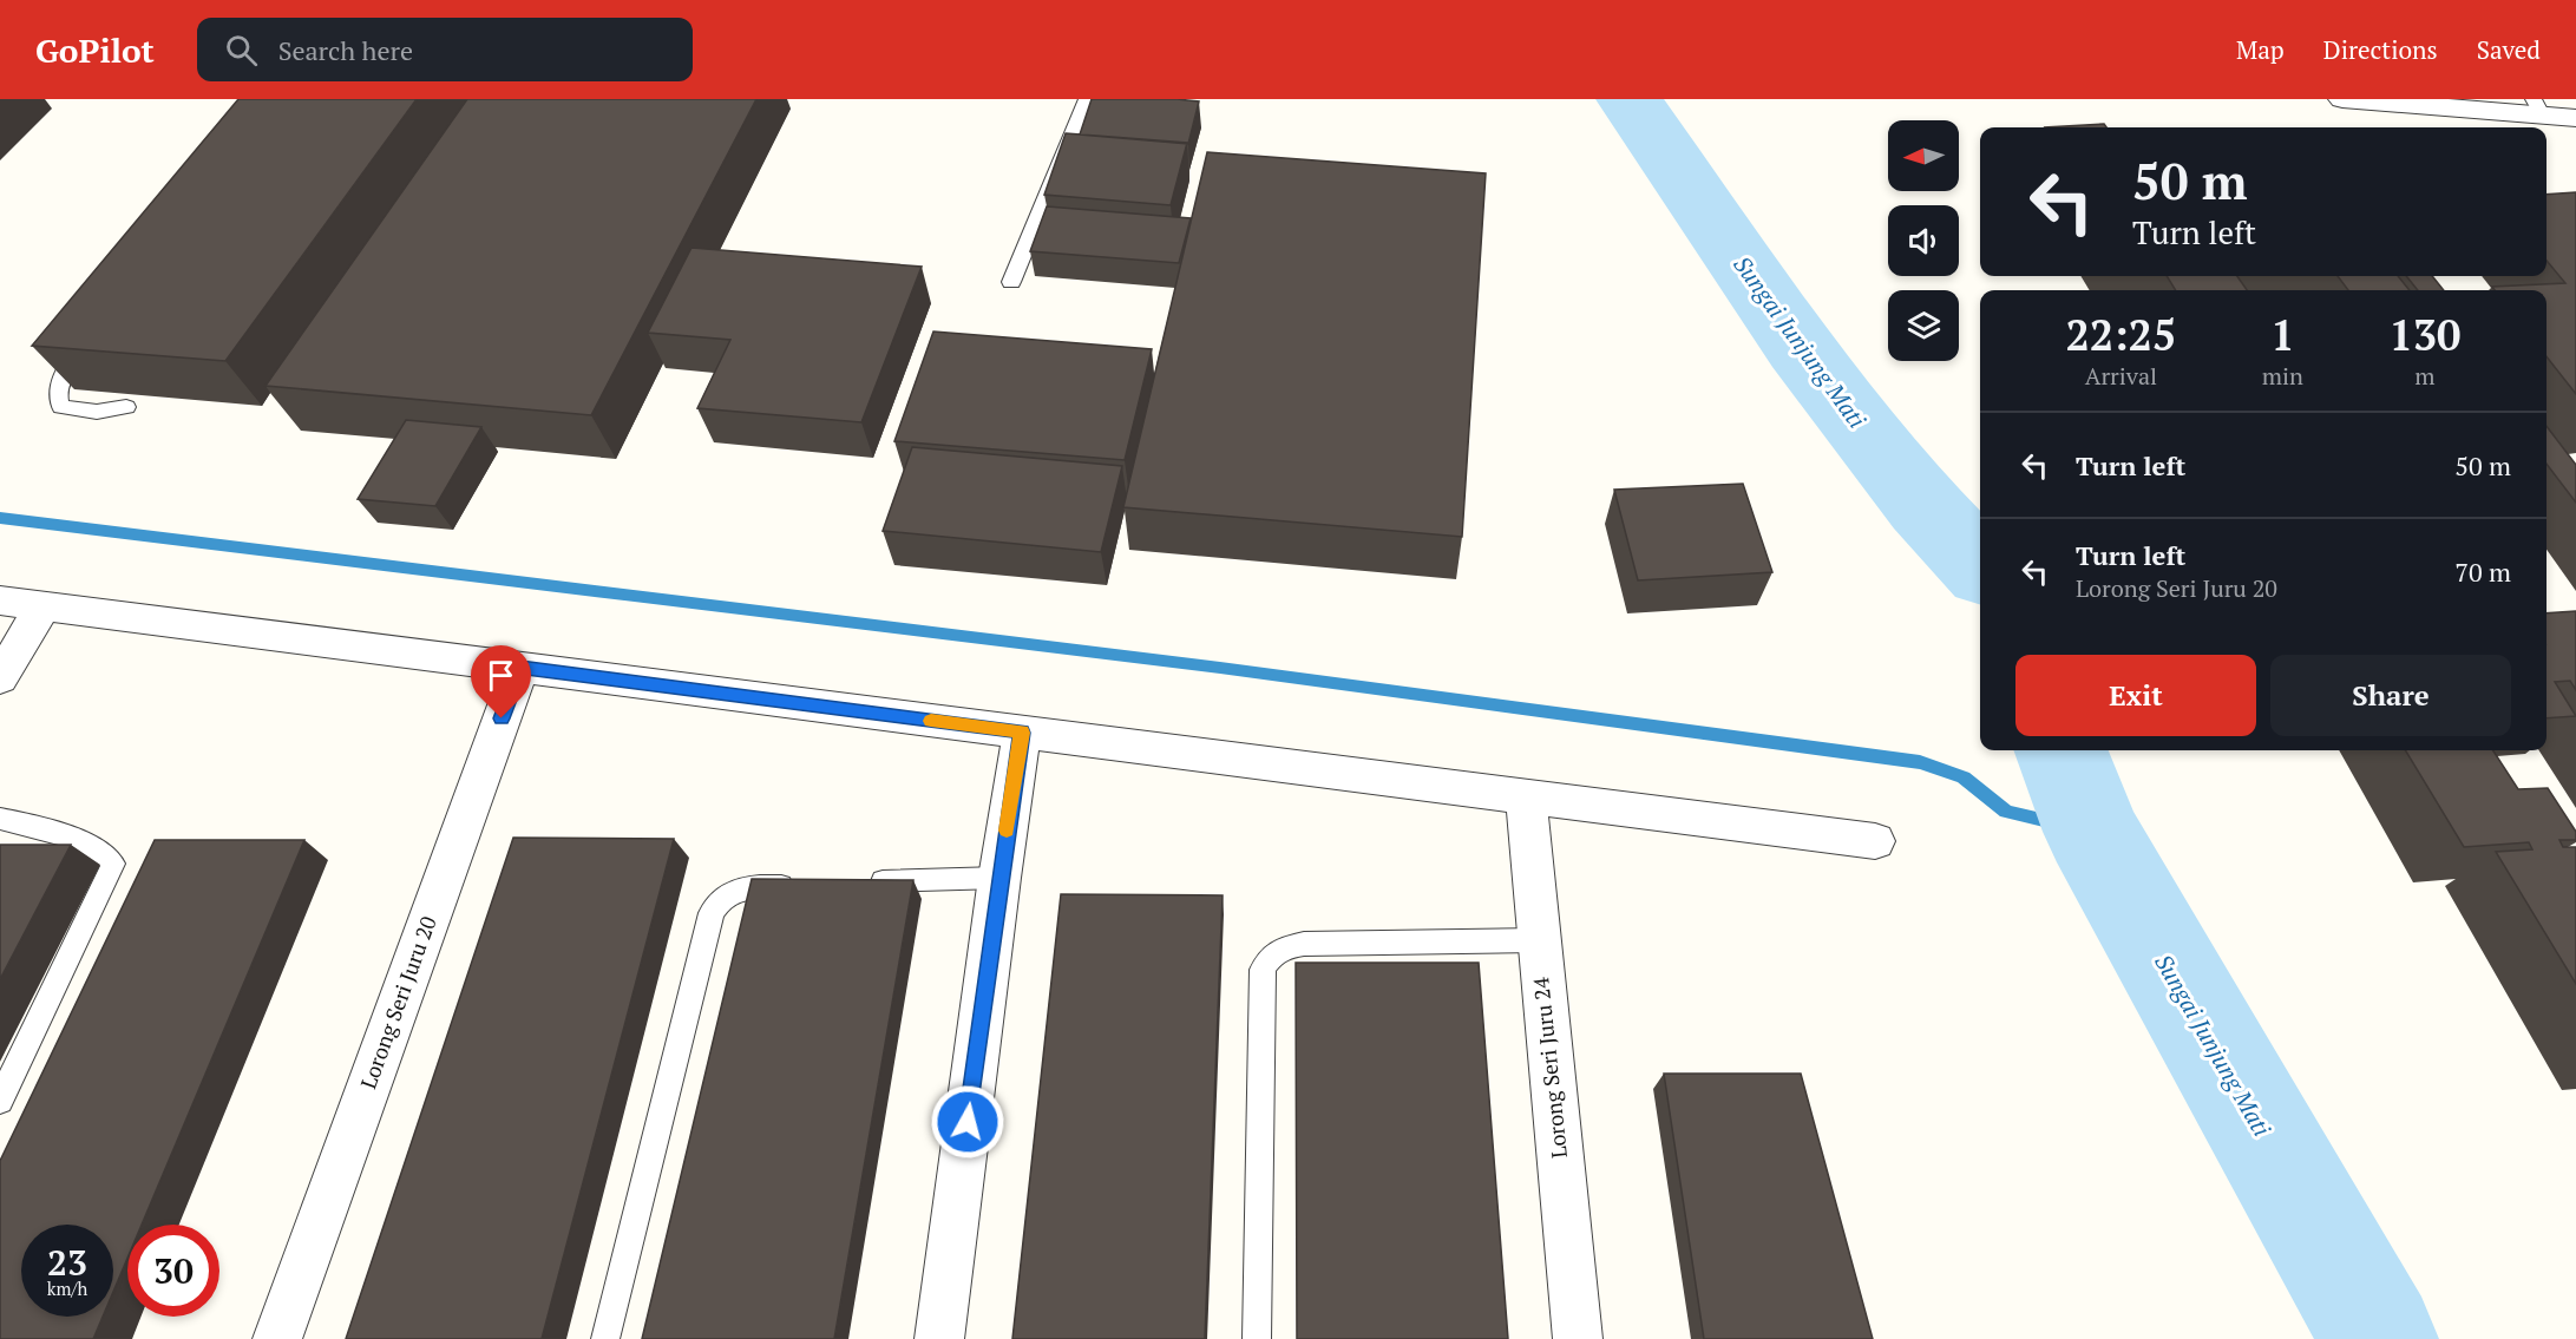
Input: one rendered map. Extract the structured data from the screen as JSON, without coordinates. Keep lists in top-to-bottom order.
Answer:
{
  "streets": {
    "street": ["Lorong Seri Juru 20", "Lorong Seri Juru 24"]
  },
  "water": ["Sungai Junjung Mati"],
  "north": "left",
  "page": {
    "header": "GoPilot",
    "search": "Search here",
    "nav": ["Map", "Directions", "Saved"],
    "turn": ["50 m", "Turn left"],
    "eta": [
      "22:25",
      "Arrival",
      "1",
      "min",
      "130",
      "m"
    ],
    "list": [
      {
        "name": "Turn left",
        "value": "50 m"
      },
      {
        "name": "Turn left",
        "note": "Lorong Seri Juru 20",
        "value": "70 m"
      }
    ],
    "buttons": ["Exit", "Share"],
    "speed": "23 km/h",
    "limit": "30"
  }
}
